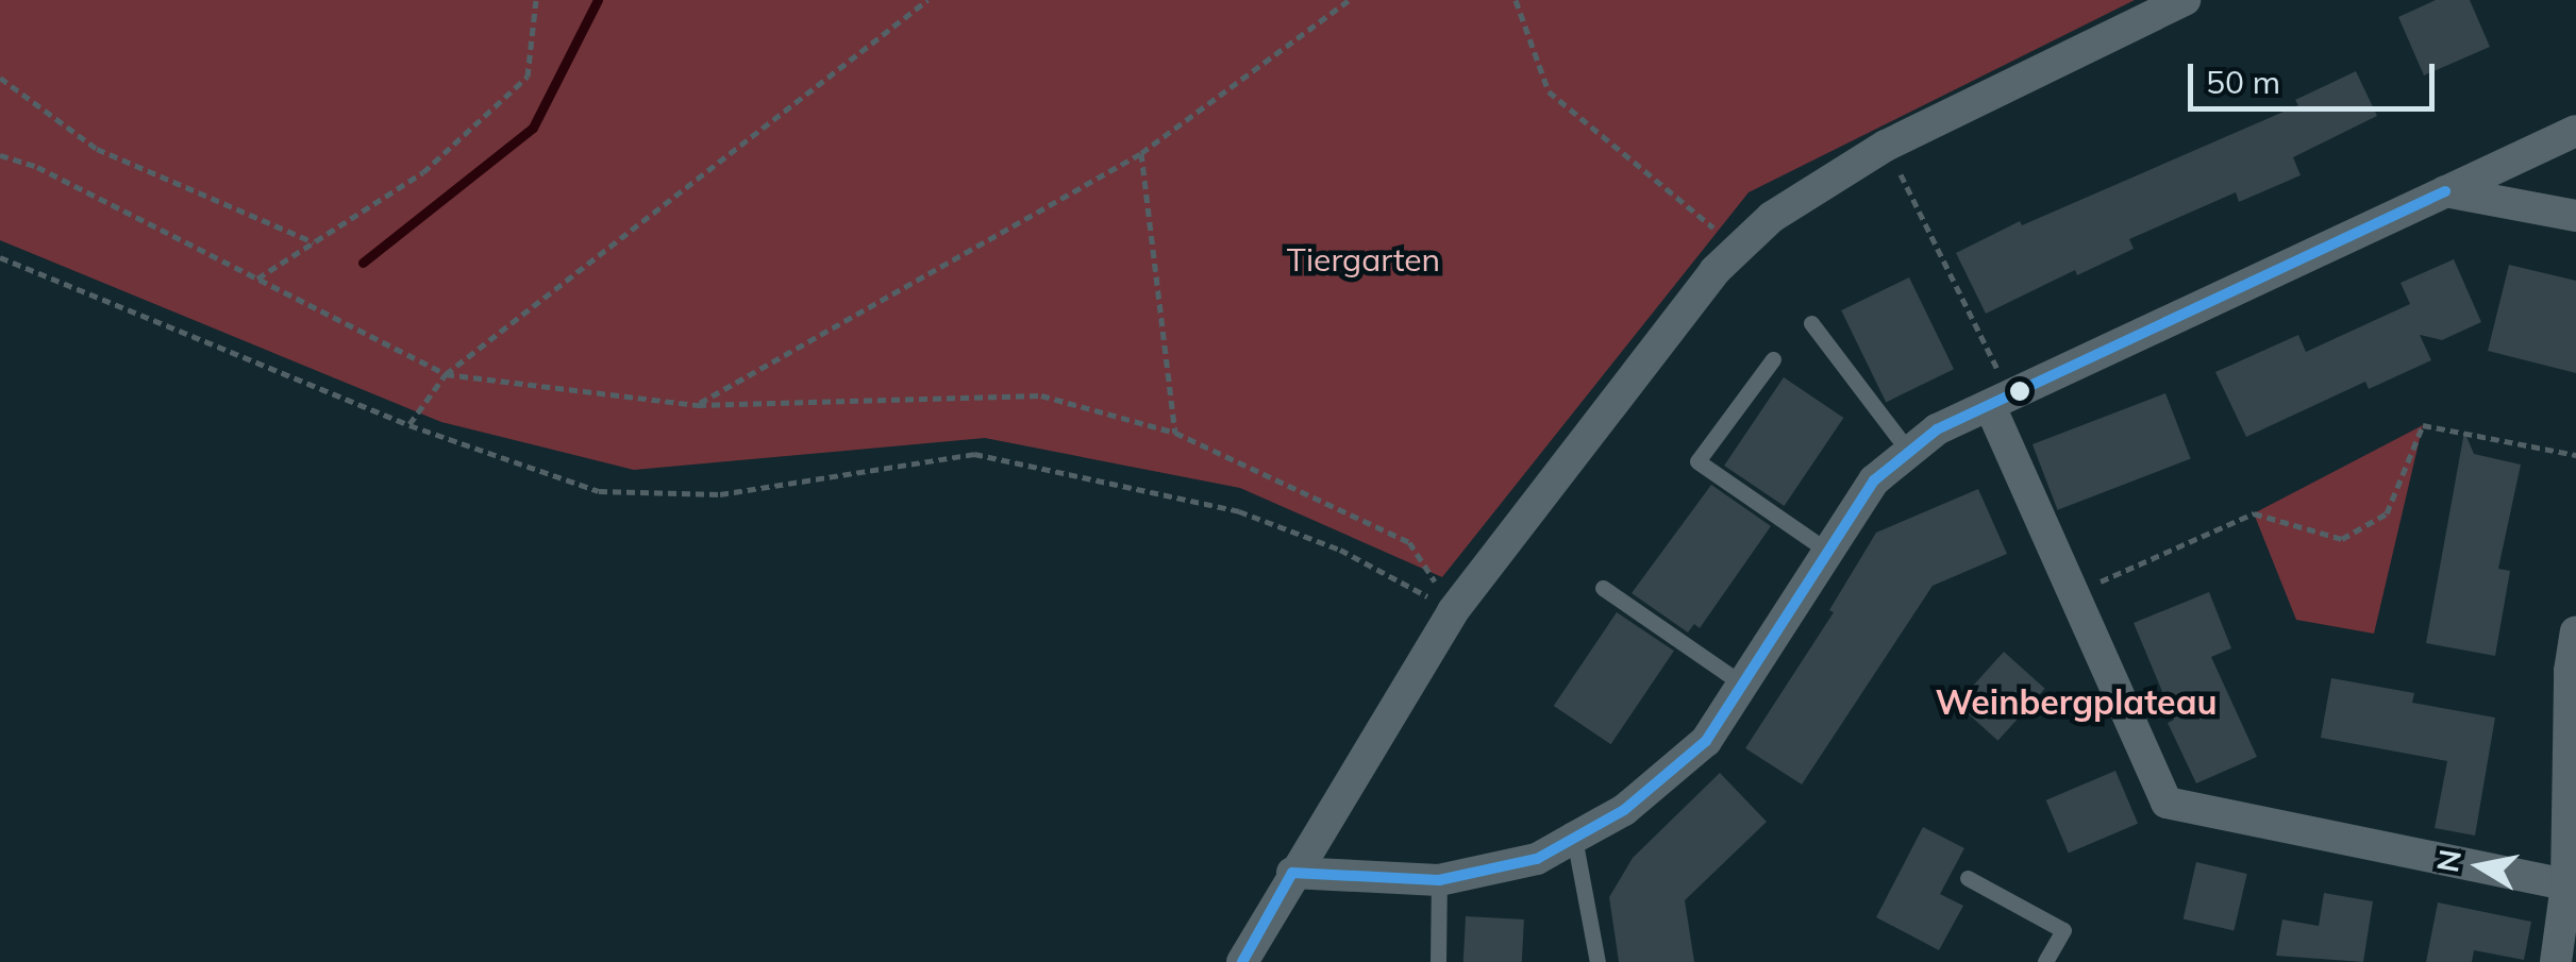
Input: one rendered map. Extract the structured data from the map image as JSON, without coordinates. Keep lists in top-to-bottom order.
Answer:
{
  "districts": ["Weinbergplateau"],
  "parks": ["Tiergarten"],
  "scale_bar": "50 m",
  "north": "left"
}
